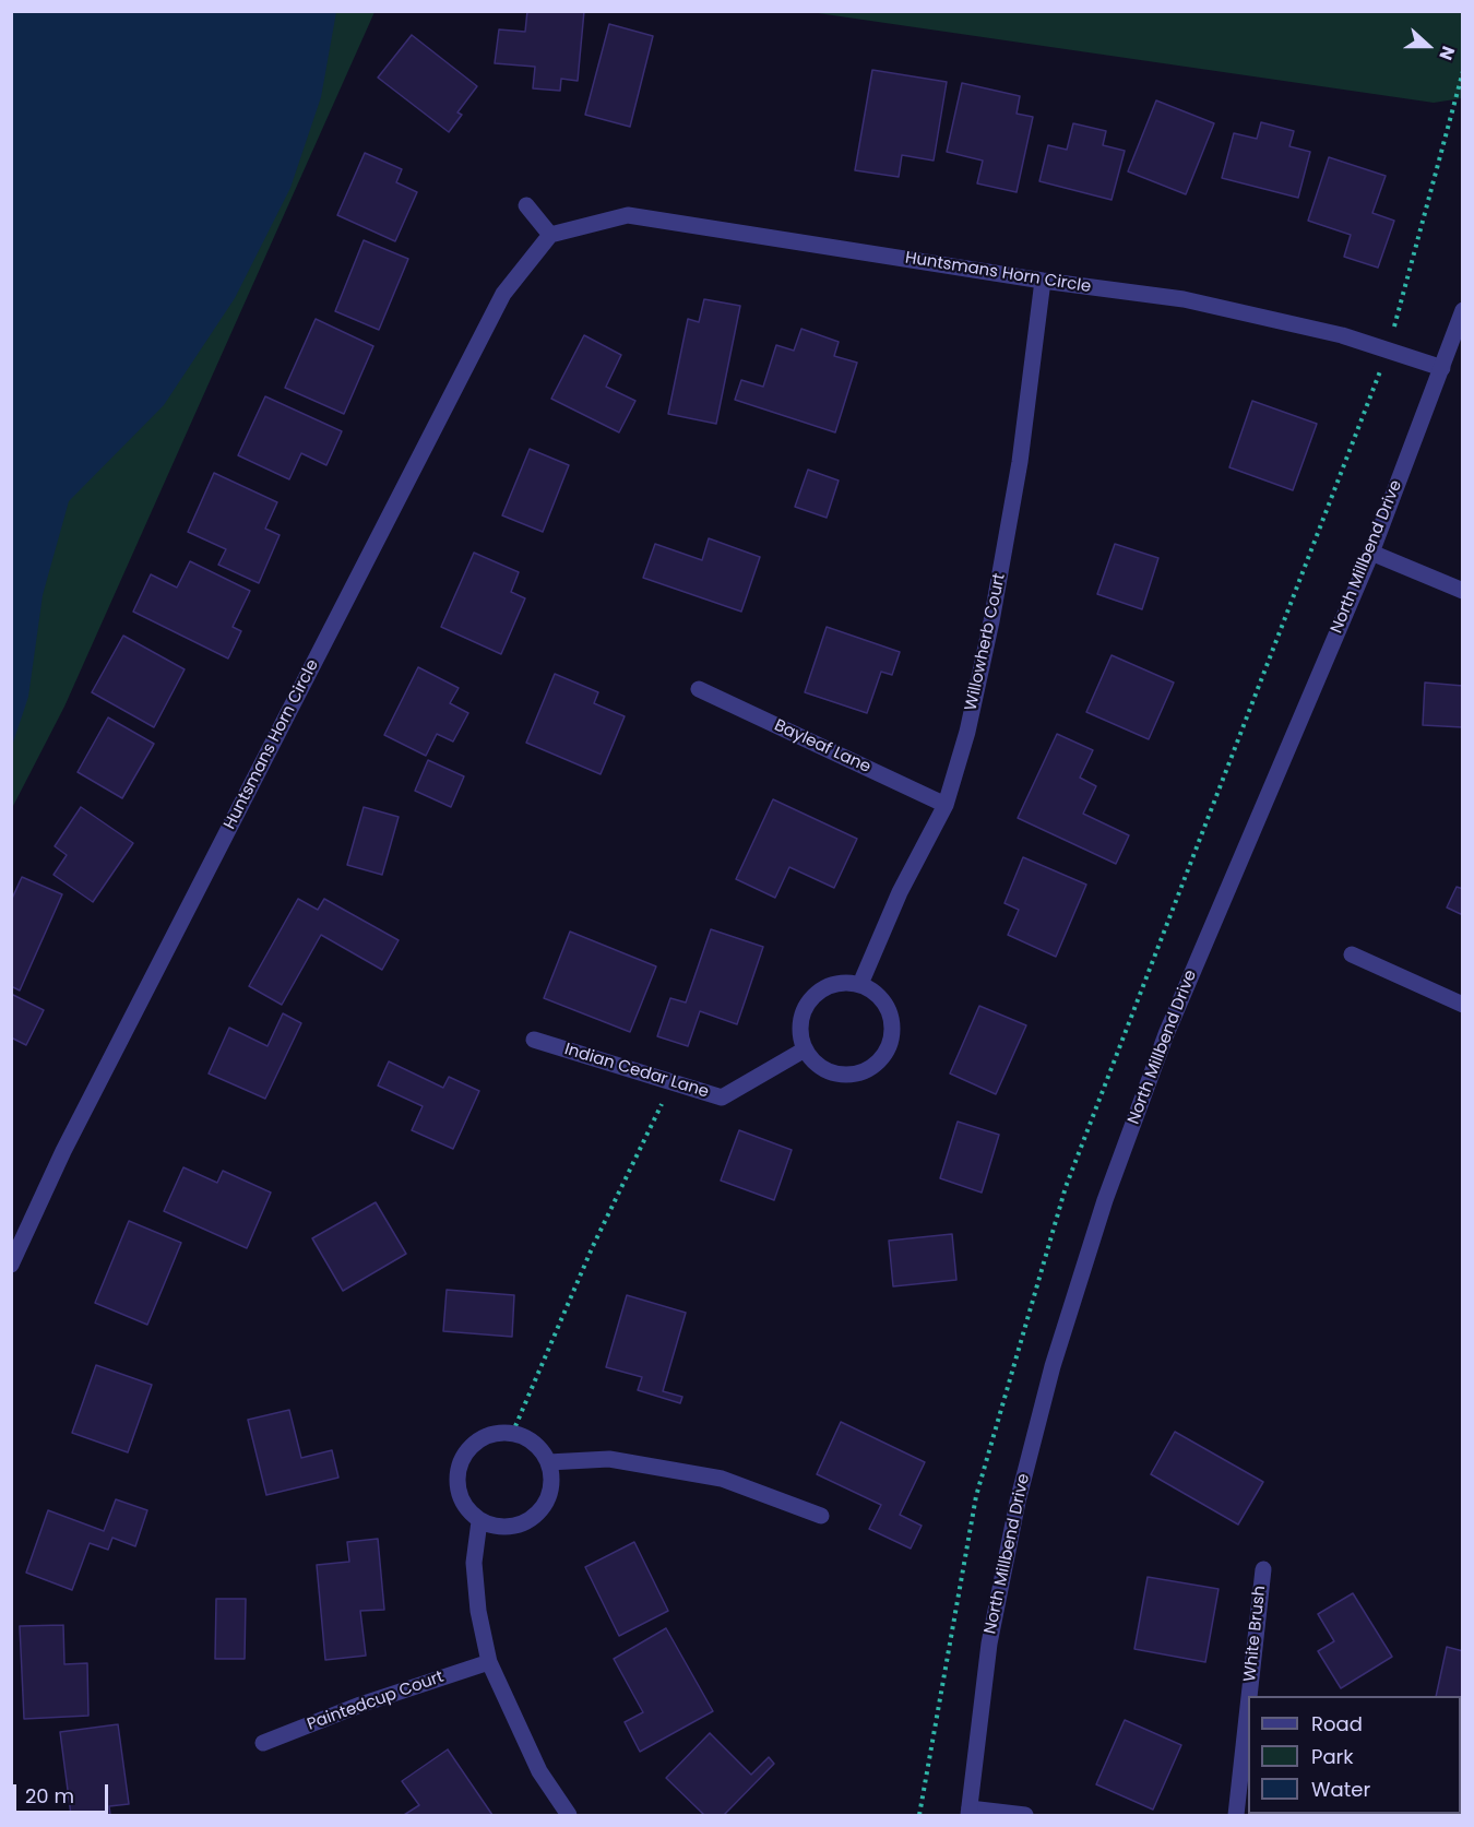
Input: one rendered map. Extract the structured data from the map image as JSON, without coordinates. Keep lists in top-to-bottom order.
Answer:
{
  "streets": {
    "street": [
      "Huntsmans Horn Circle",
      "North Millbend Drive",
      "Willowherb Court",
      "Bayleaf Lane",
      "Indian Cedar Lane",
      "White Brush",
      "Paintedcup Court"
    ]
  },
  "crossings": [
    ["Huntsmans Horn Circle", "North Millbend Drive"],
    ["Huntsmans Horn Circle", "Willowherb Court"],
    ["Willowherb Court", "Bayleaf Lane"],
    ["Willowherb Court", "Indian Cedar Lane"]
  ],
  "legend": ["Road", "Park", "Water"],
  "scale_bar": "20 m",
  "north": "right"
}
